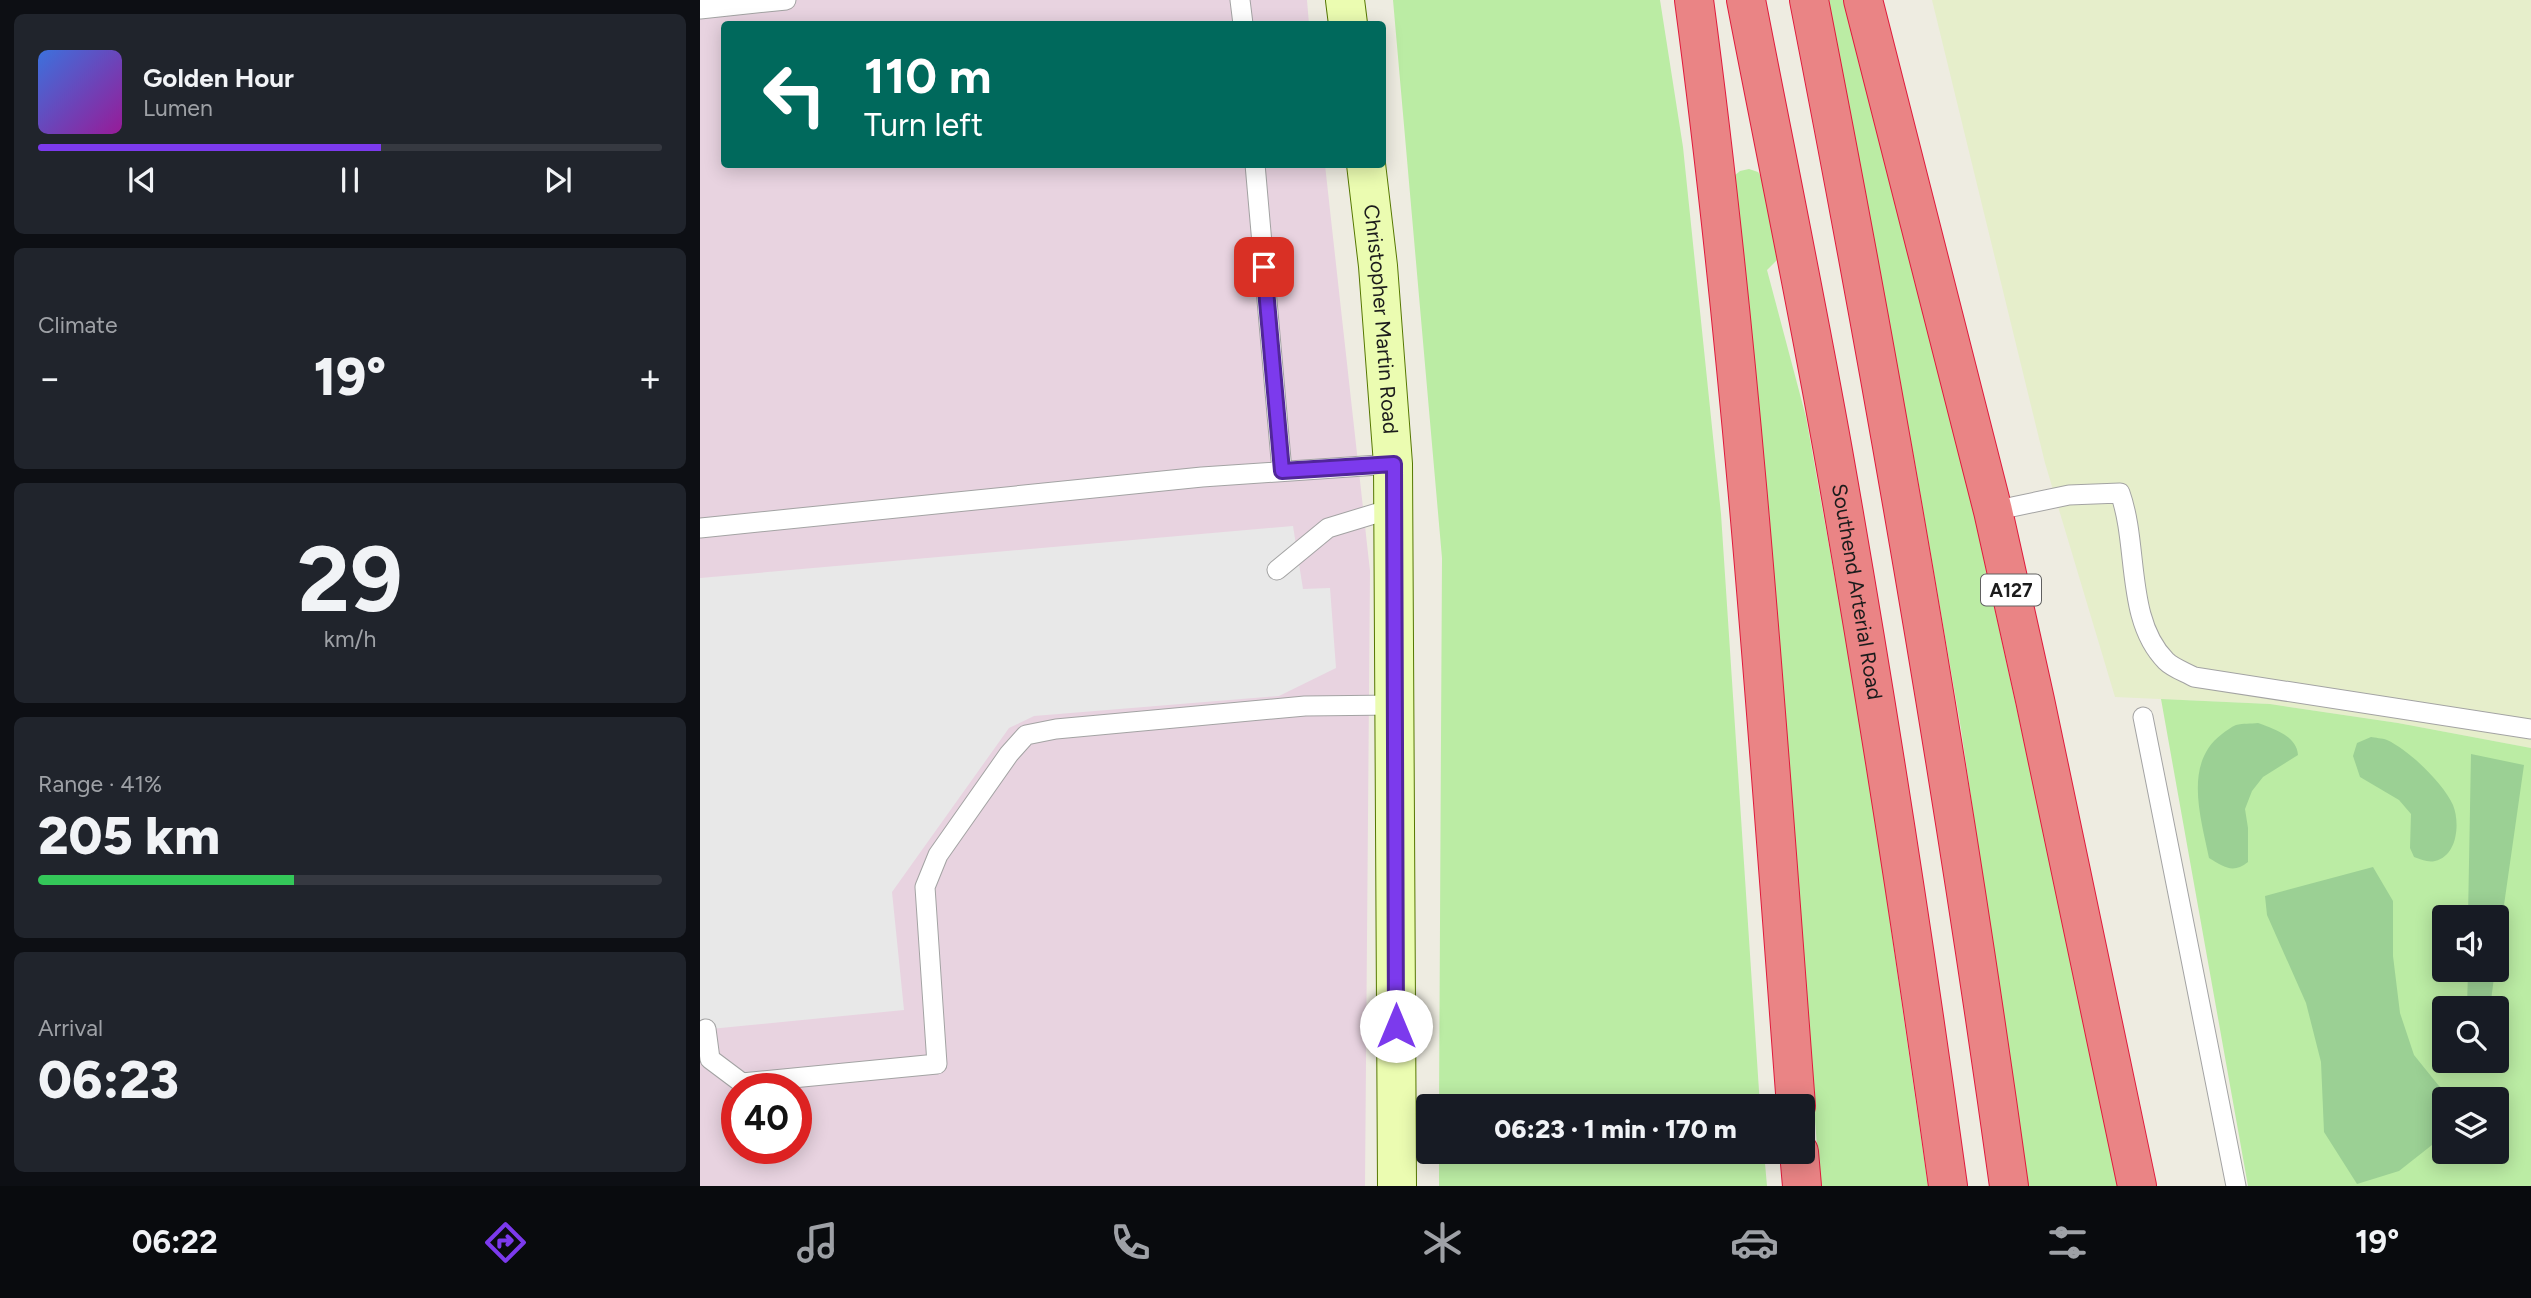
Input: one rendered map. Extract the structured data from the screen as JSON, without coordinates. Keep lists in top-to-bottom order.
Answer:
{
  "streets": {
    "highway": ["A127", "Southend Arterial Road"],
    "street": ["Christopher Martin Road"]
  },
  "page": {
    "turn": ["110 m", "Turn left"],
    "song": ["Golden Hour", "Lumen"],
    "tile": [
      "Climate",
      ["29", "km/h"],
      ["Range · 41%", "205 km"],
      ["Arrival", "06:23"]
    ],
    "heat": ["−", "19°", "+"],
    "limit": "40",
    "trip": "06:23 · 1 min · 170 m",
    "tabs": ["06:22", "19°"]
  }
}
